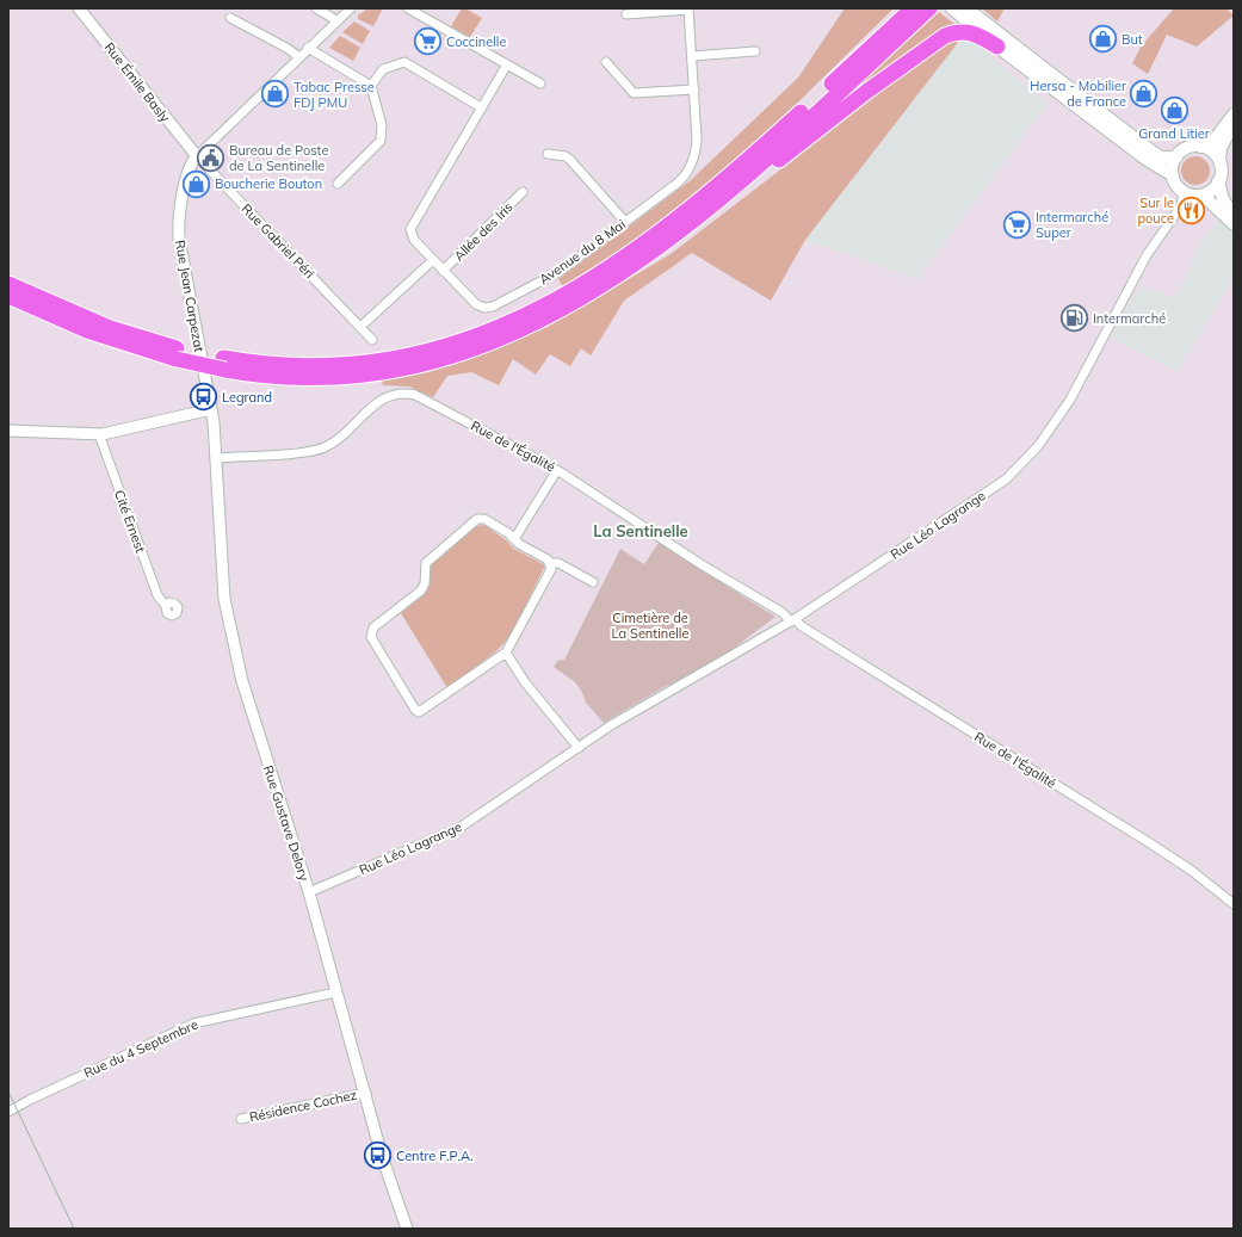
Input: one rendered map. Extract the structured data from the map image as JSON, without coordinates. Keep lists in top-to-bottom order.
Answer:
{
  "streets": {
    "street": [
      "Rue Émile Basly",
      "Allée des Iris",
      "Rue Gabriel Péri",
      "Avenue du 8 Mai",
      "Rue Jean Carpezat",
      "Rue de l'Égalité",
      "Cité Ernest",
      "Rue Léo Lagrange",
      "Rue Gustave Delory",
      "Rue du 4 Septembre",
      "Résidence Cochez"
    ]
  },
  "crossings": [
    ["Rue Émile Basly", "Rue Gabriel Péri"],
    ["Rue Émile Basly", "Rue Jean Carpezat"],
    ["Allée des Iris", "Avenue du 8 Mai"],
    ["Rue Gabriel Péri", "Rue Jean Carpezat"],
    ["Rue Jean Carpezat", "Rue Gustave Delory"],
    ["Rue de l'Égalité", "Rue Léo Lagrange"],
    ["Rue de l'Égalité", "Rue Gustave Delory"],
    ["Rue Léo Lagrange", "Rue Gustave Delory"],
    ["Rue Gustave Delory", "Rue du 4 Septembre"],
    ["Rue Gustave Delory", "Résidence Cochez"]
  ],
  "districts": ["La Sentinelle"],
  "parks": ["Cimetière de La Sentinelle"],
  "places": {
    "shop": [
      "But",
      "Hersa - Mobilier de France",
      "Tabac Presse FDJ PMU",
      "Grand Litier",
      "Boucherie Bouton"
    ],
    "supermarket": ["Coccinelle", "Intermarché Super"],
    "public building": ["Bureau de Poste de La Sentinelle"],
    "restaurant": ["Sur le pouce"],
    "fuel station": ["Intermarché"],
    "bus stop": ["Legrand", "Centre F.P.A."]
  }
}
